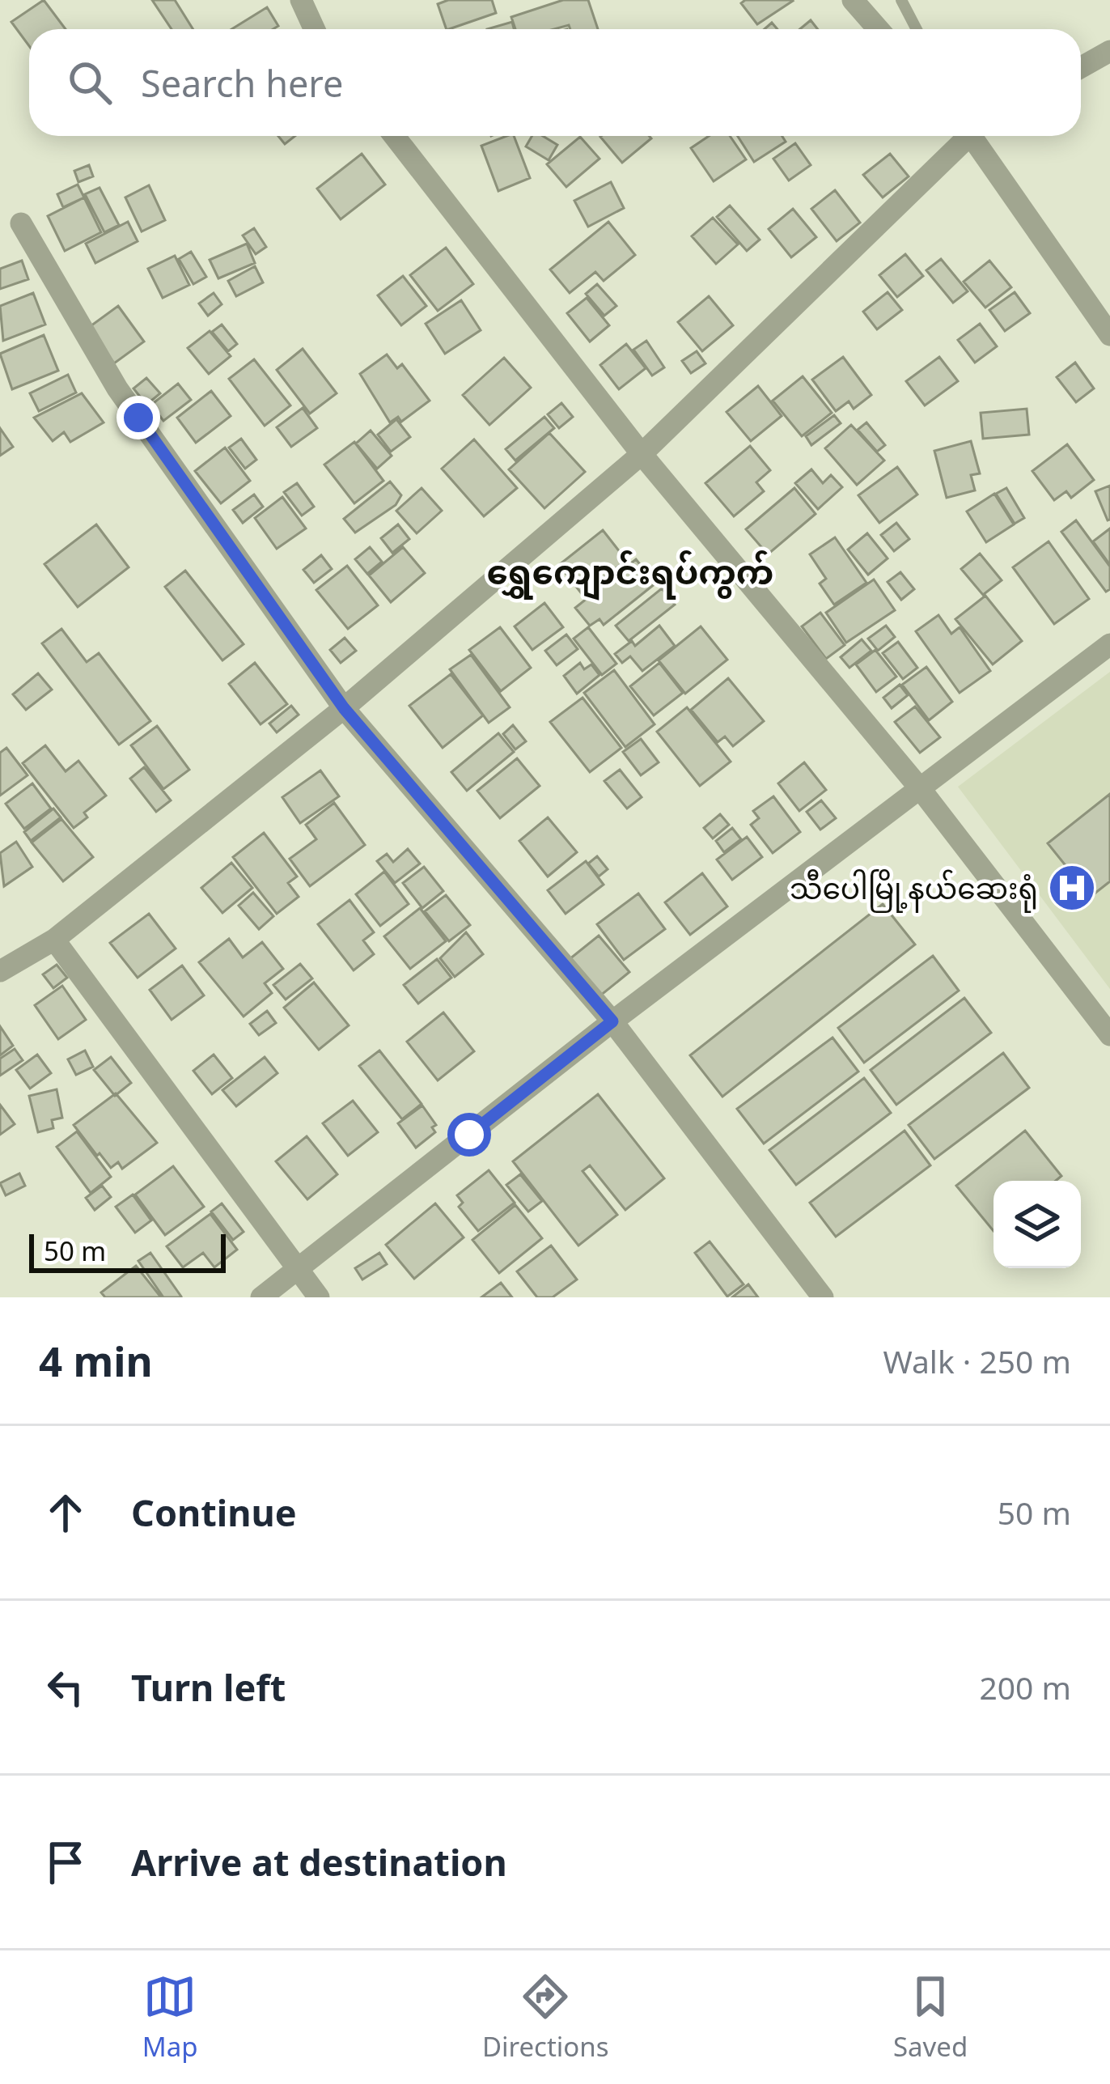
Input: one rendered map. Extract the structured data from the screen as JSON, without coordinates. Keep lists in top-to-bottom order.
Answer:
{
  "districts": ["ရွှေကျောင်းရပ်ကွက်"],
  "places": {
    "hospital": ["သီပေါမြို့နယ်ဆေးရုံ"]
  },
  "scale_bar": "50 m",
  "page": {
    "search": "Search here",
    "scale": "50 m",
    "heading": ["4 min", "Walk · 250 m"],
    "list": [
      ["Continue", "50 m"],
      ["Turn left", "200 m"],
      "Arrive at destination"
    ],
    "nav": ["Map", "Directions", "Saved"]
  }
}
